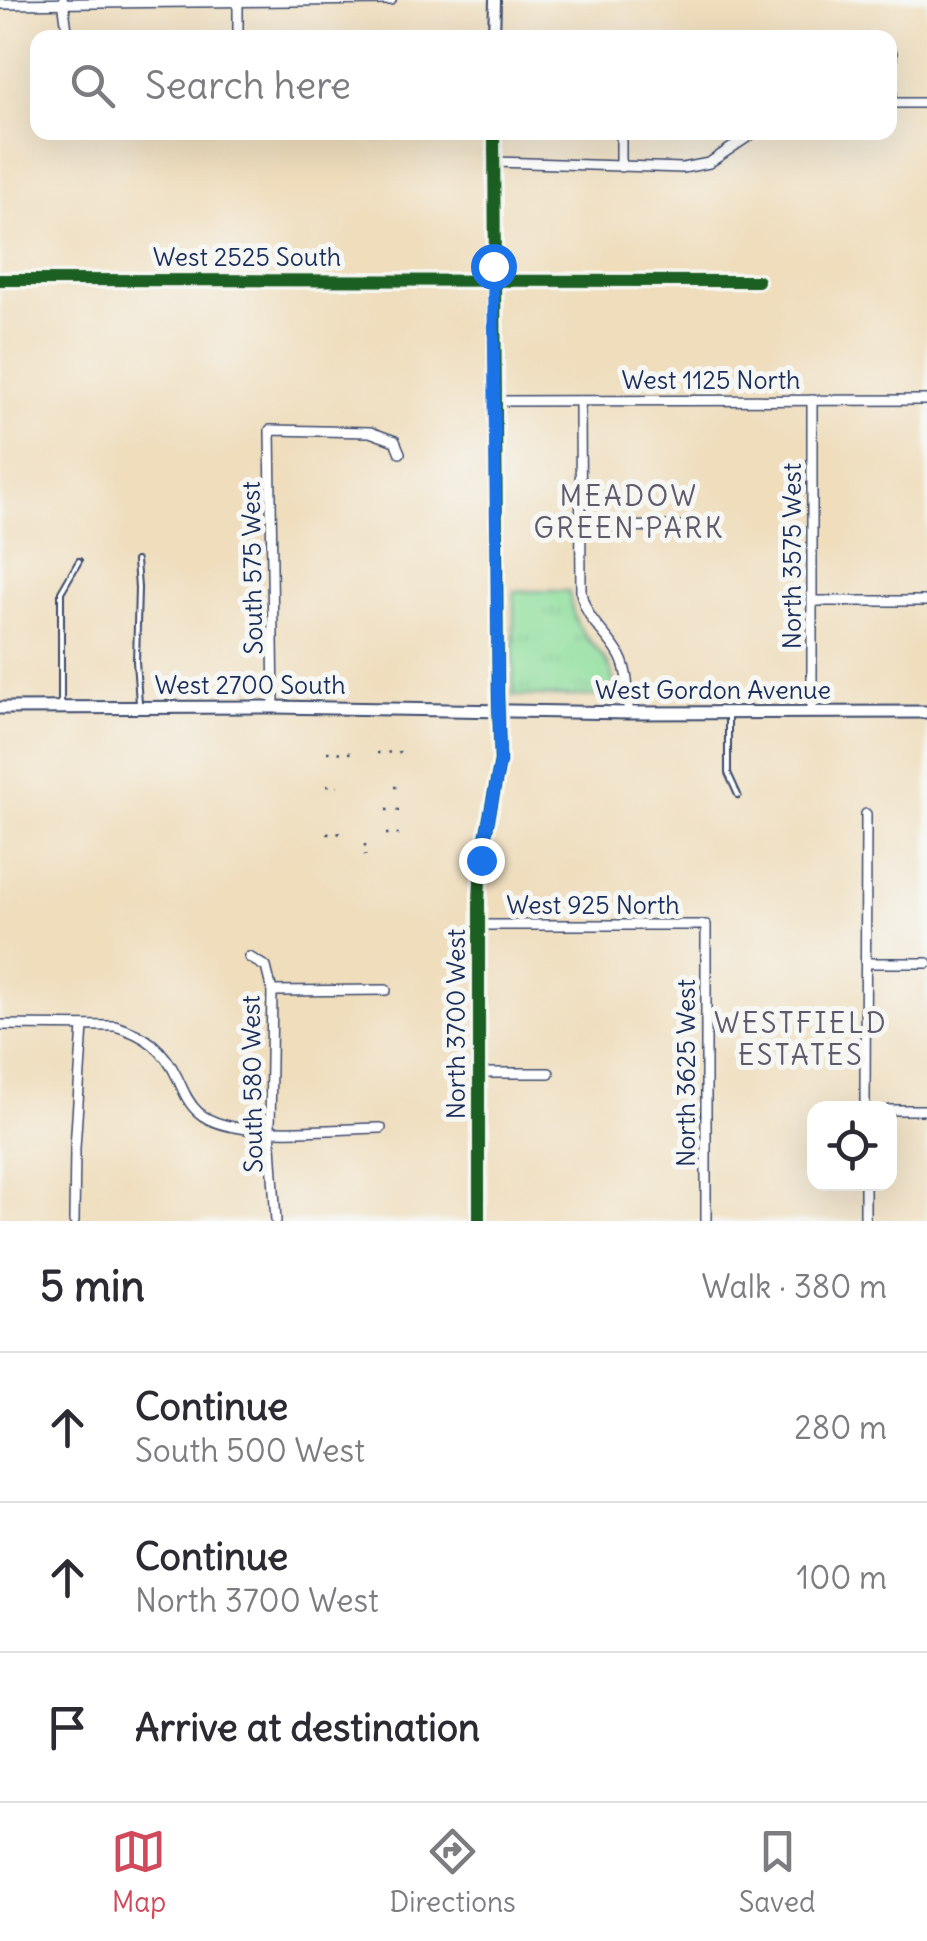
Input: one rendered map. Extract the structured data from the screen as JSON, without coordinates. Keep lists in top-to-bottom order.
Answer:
{
  "streets": {
    "main road": ["West 2700 South", "West Gordon Avenue"],
    "street": [
      "West 2525 South",
      "West 1125 North",
      "North 3575 West",
      "South 575 West",
      "West 925 North",
      "North 3700 West",
      "North 3625 West",
      "South 580 West"
    ]
  },
  "crossings": [
    ["West 2525 South", "North 3700 West"],
    ["West 1125 North", "North 3575 West"],
    ["West 1125 North", "North 3700 West"],
    ["North 3575 West", "West Gordon Avenue"],
    ["South 575 West", "West 2700 South"],
    ["West 2700 South", "West Gordon Avenue"],
    ["West 2700 South", "North 3700 West"],
    ["West Gordon Avenue", "North 3700 West"],
    ["West 925 North", "North 3700 West"],
    ["West 925 North", "North 3625 West"]
  ],
  "districts": ["MEADOW GREEN PARK", "WESTFIELD ESTATES"],
  "page": {
    "search": "Search here",
    "heading": ["5 min", "Walk · 380 m"],
    "list": [
      ["Continue", "South 500 West", "280 m"],
      ["Continue", "North 3700 West", "100 m"],
      "Arrive at destination"
    ],
    "nav": ["Map", "Directions", "Saved"]
  }
}
